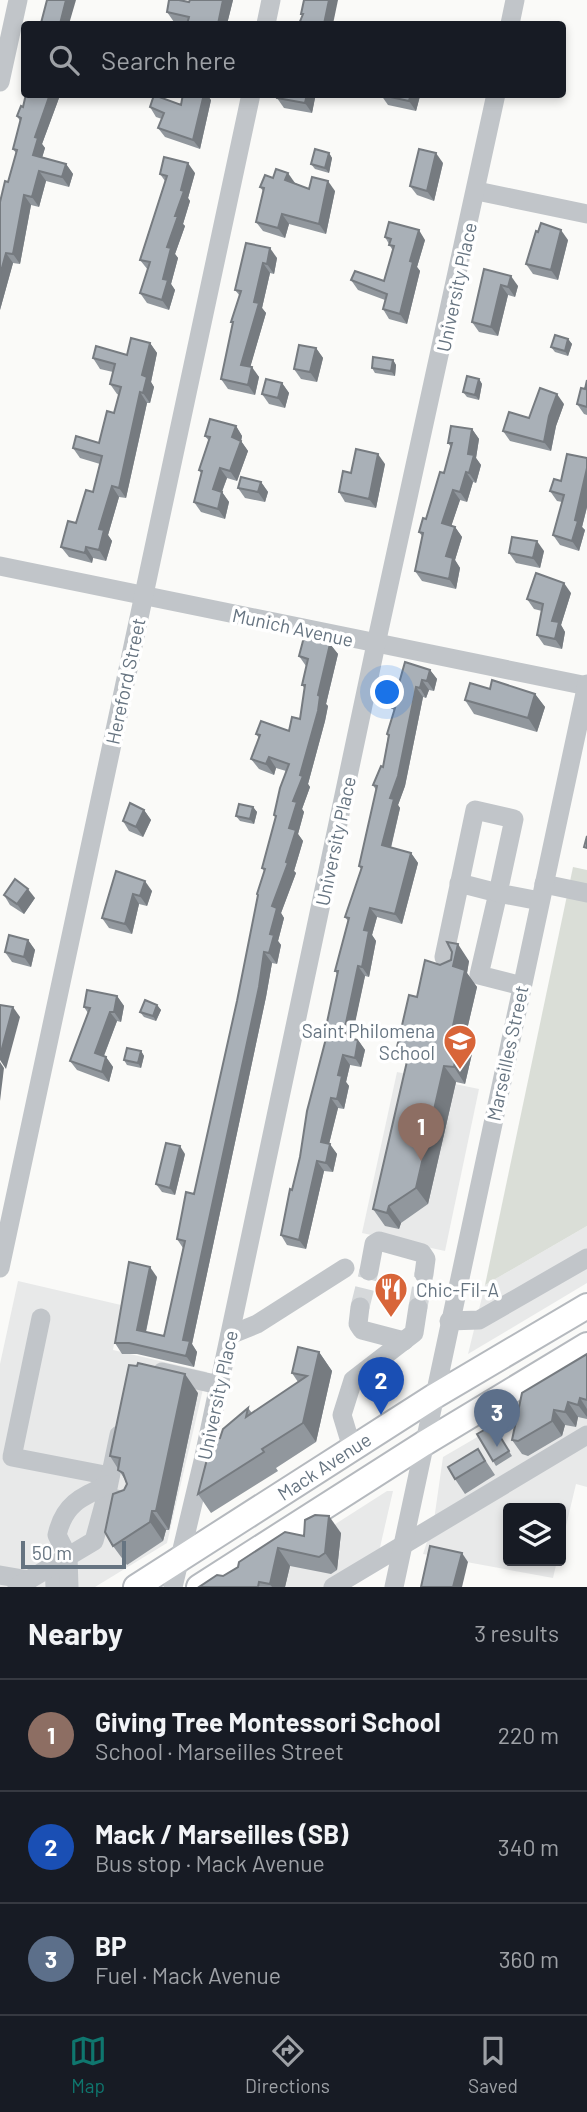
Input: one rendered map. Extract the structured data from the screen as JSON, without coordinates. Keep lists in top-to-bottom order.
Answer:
{
  "streets": {
    "main road": ["Mack Avenue"],
    "street": [
      "University Place",
      "Munich Avenue",
      "Hereford Street",
      "Marseilles Street"
    ]
  },
  "crossings": [
    ["University Place", "Munich Avenue"],
    ["University Place", "Mack Avenue"],
    ["Munich Avenue", "Hereford Street"],
    ["Munich Avenue", "Marseilles Street"],
    ["Marseilles Street", "Mack Avenue"]
  ],
  "places": {
    "school or university": ["Saint Philomena School"],
    "restaurant": ["Chic-Fil-A"]
  },
  "scale_bar": "50 m",
  "page": {
    "search": "Search here",
    "pins": ["1", "2", "3"],
    "scale": "50 m",
    "heading": ["Nearby", "3 results"],
    "list": [
      {
        "mark": "1",
        "name": "Giving Tree Montessori School",
        "note": "School · Marseilles Street",
        "value": "220 m"
      },
      {
        "mark": "2",
        "name": "Mack / Marseilles (SB)",
        "note": "Bus stop · Mack Avenue",
        "value": "340 m"
      },
      {
        "mark": "3",
        "name": "BP",
        "note": "Fuel · Mack Avenue",
        "value": "360 m"
      }
    ],
    "nav": ["Map", "Directions", "Saved"]
  }
}
